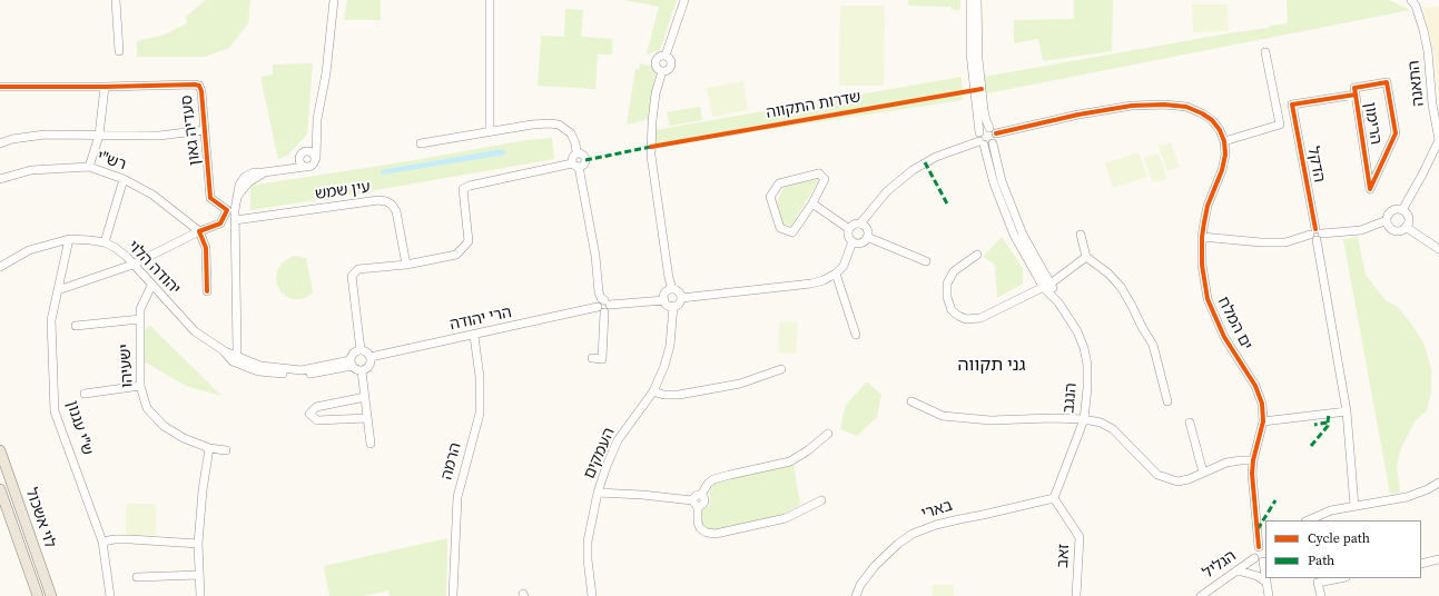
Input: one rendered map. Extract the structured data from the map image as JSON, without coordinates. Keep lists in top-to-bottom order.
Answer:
{
  "streets": {
    "main road": ["לוי אשכול"],
    "street": [
      "התאנה",
      "הרימון",
      "סעדיה גאון",
      "רש\"י",
      "הדקל",
      "עין שמש",
      "יהודה הלוי",
      "הרי יהודה",
      "ים המלח",
      "ישעיהו",
      "הנגב",
      "ש\"י עגנון",
      "העמקים",
      "הרמה",
      "בארי",
      "זאב",
      "הגליל"
    ],
    "cycle path": ["שדרות התקווה"]
  },
  "crossings": [
    ["הרימון", "הדקל"],
    ["סעדיה גאון", "רש\"י"],
    ["יהודה הלוי", "ישעיהו"],
    ["יהודה הלוי", "ש\"י עגנון"],
    ["הרי יהודה", "הרמה"],
    ["הנגב", "בארי"],
    ["הנגב", "זאב"],
    ["בארי", "זאב"]
  ],
  "districts": ["גני תקווה"],
  "legend": ["Cycle path", "Path"]
}
